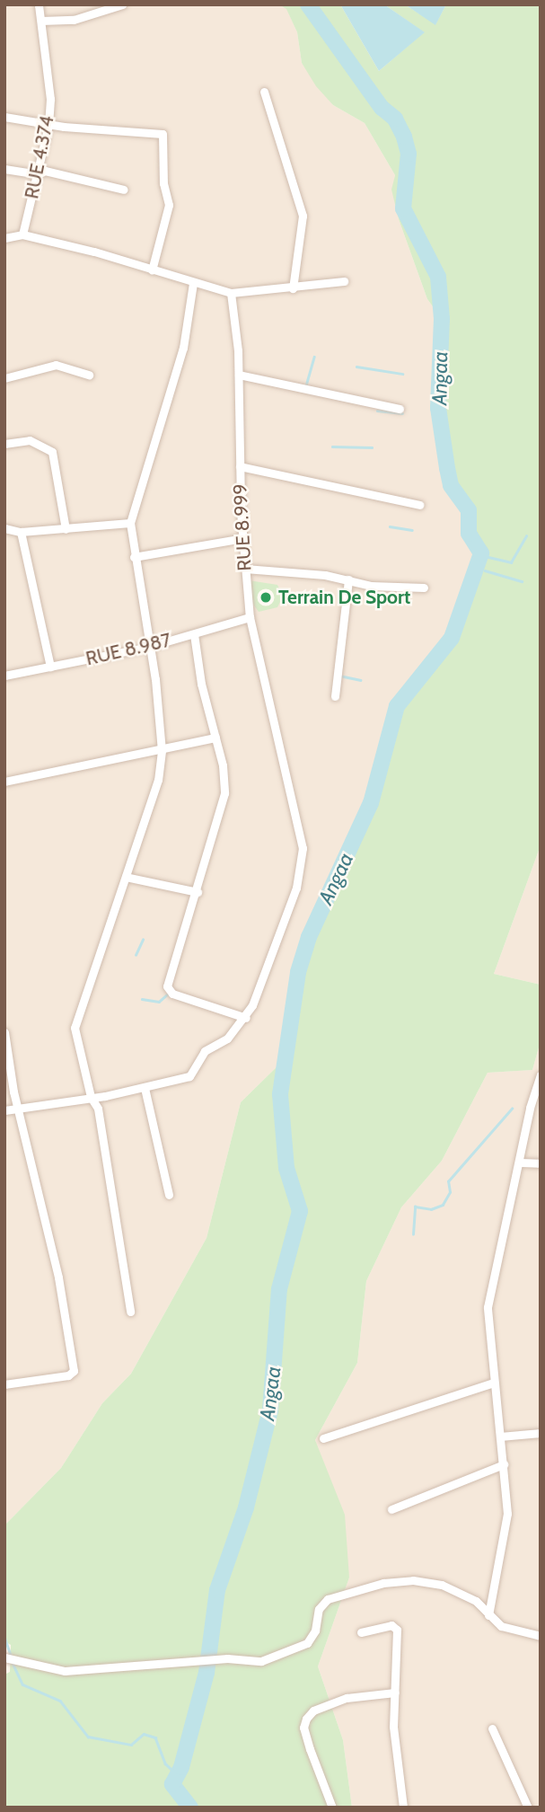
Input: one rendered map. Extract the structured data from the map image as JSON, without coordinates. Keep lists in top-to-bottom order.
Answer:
{
  "streets": {
    "street": ["RUE 4.374", "RUE 8.999", "RUE 8.987"]
  },
  "crossings": [
    ["RUE 8.999", "RUE 8.987"]
  ],
  "water": ["Angaa"],
  "places": ["Terrain De Sport"]
}
